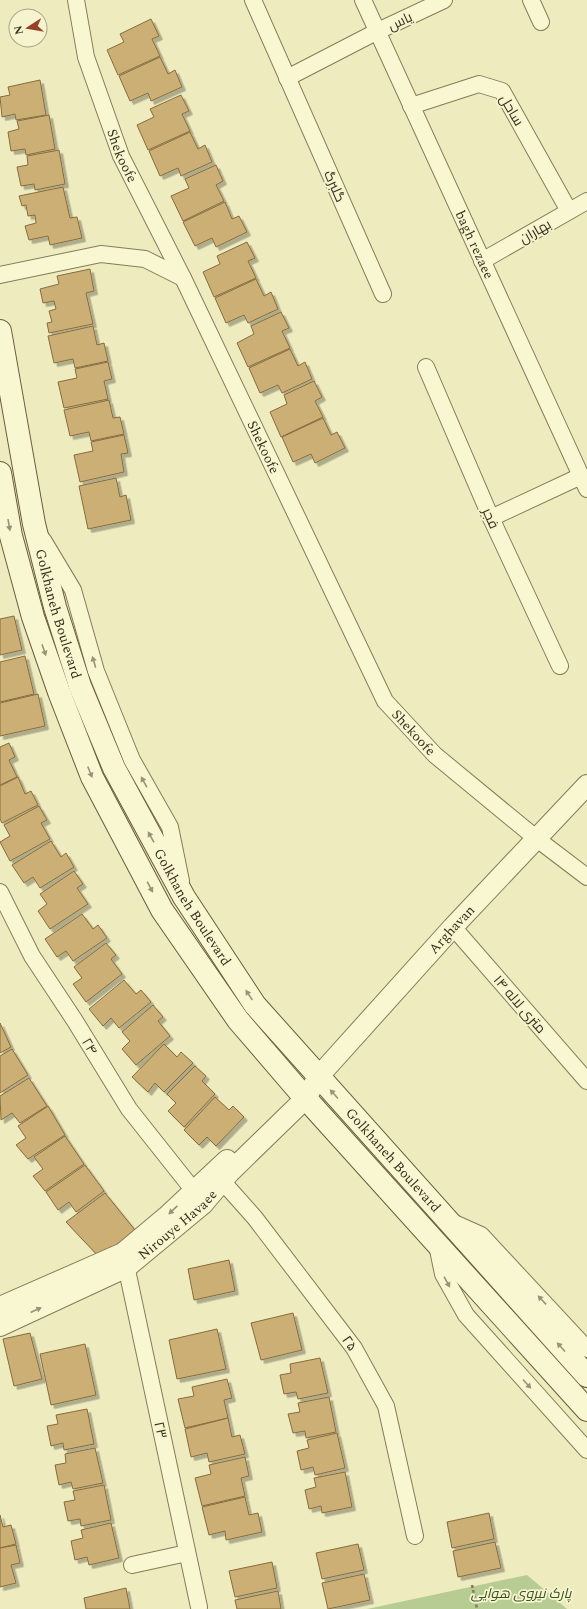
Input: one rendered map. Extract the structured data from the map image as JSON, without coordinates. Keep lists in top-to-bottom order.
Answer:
{
  "streets": {
    "main road": ["Golkhaneh Boulevard"],
    "street": [
      "یاس",
      "ساحل",
      "Shekoofe",
      "گلبرگ",
      "بهاران",
      "bagh rezaee",
      "فجر",
      "Arghavan",
      "۱۴ متری لاله",
      "۲۴",
      "Nirouye Havaee",
      "۲۵",
      "۲۳"
    ]
  },
  "crossings": [
    ["یاس", "bagh rezaee"],
    ["ساحل", "بهاران"],
    ["ساحل", "bagh rezaee"],
    ["Shekoofe", "Arghavan"],
    ["بهاران", "bagh rezaee"],
    ["Golkhaneh Boulevard", "Arghavan"],
    ["Golkhaneh Boulevard", "Nirouye Havaee"],
    ["Arghavan", "۱۴ متری لاله"],
    ["Arghavan", "Nirouye Havaee"],
    ["۲۴", "Nirouye Havaee"],
    ["Nirouye Havaee", "۲۵"],
    ["Nirouye Havaee", "۲۳"]
  ],
  "parks": ["پارک نیروی هوایی"],
  "north": "left"
}
